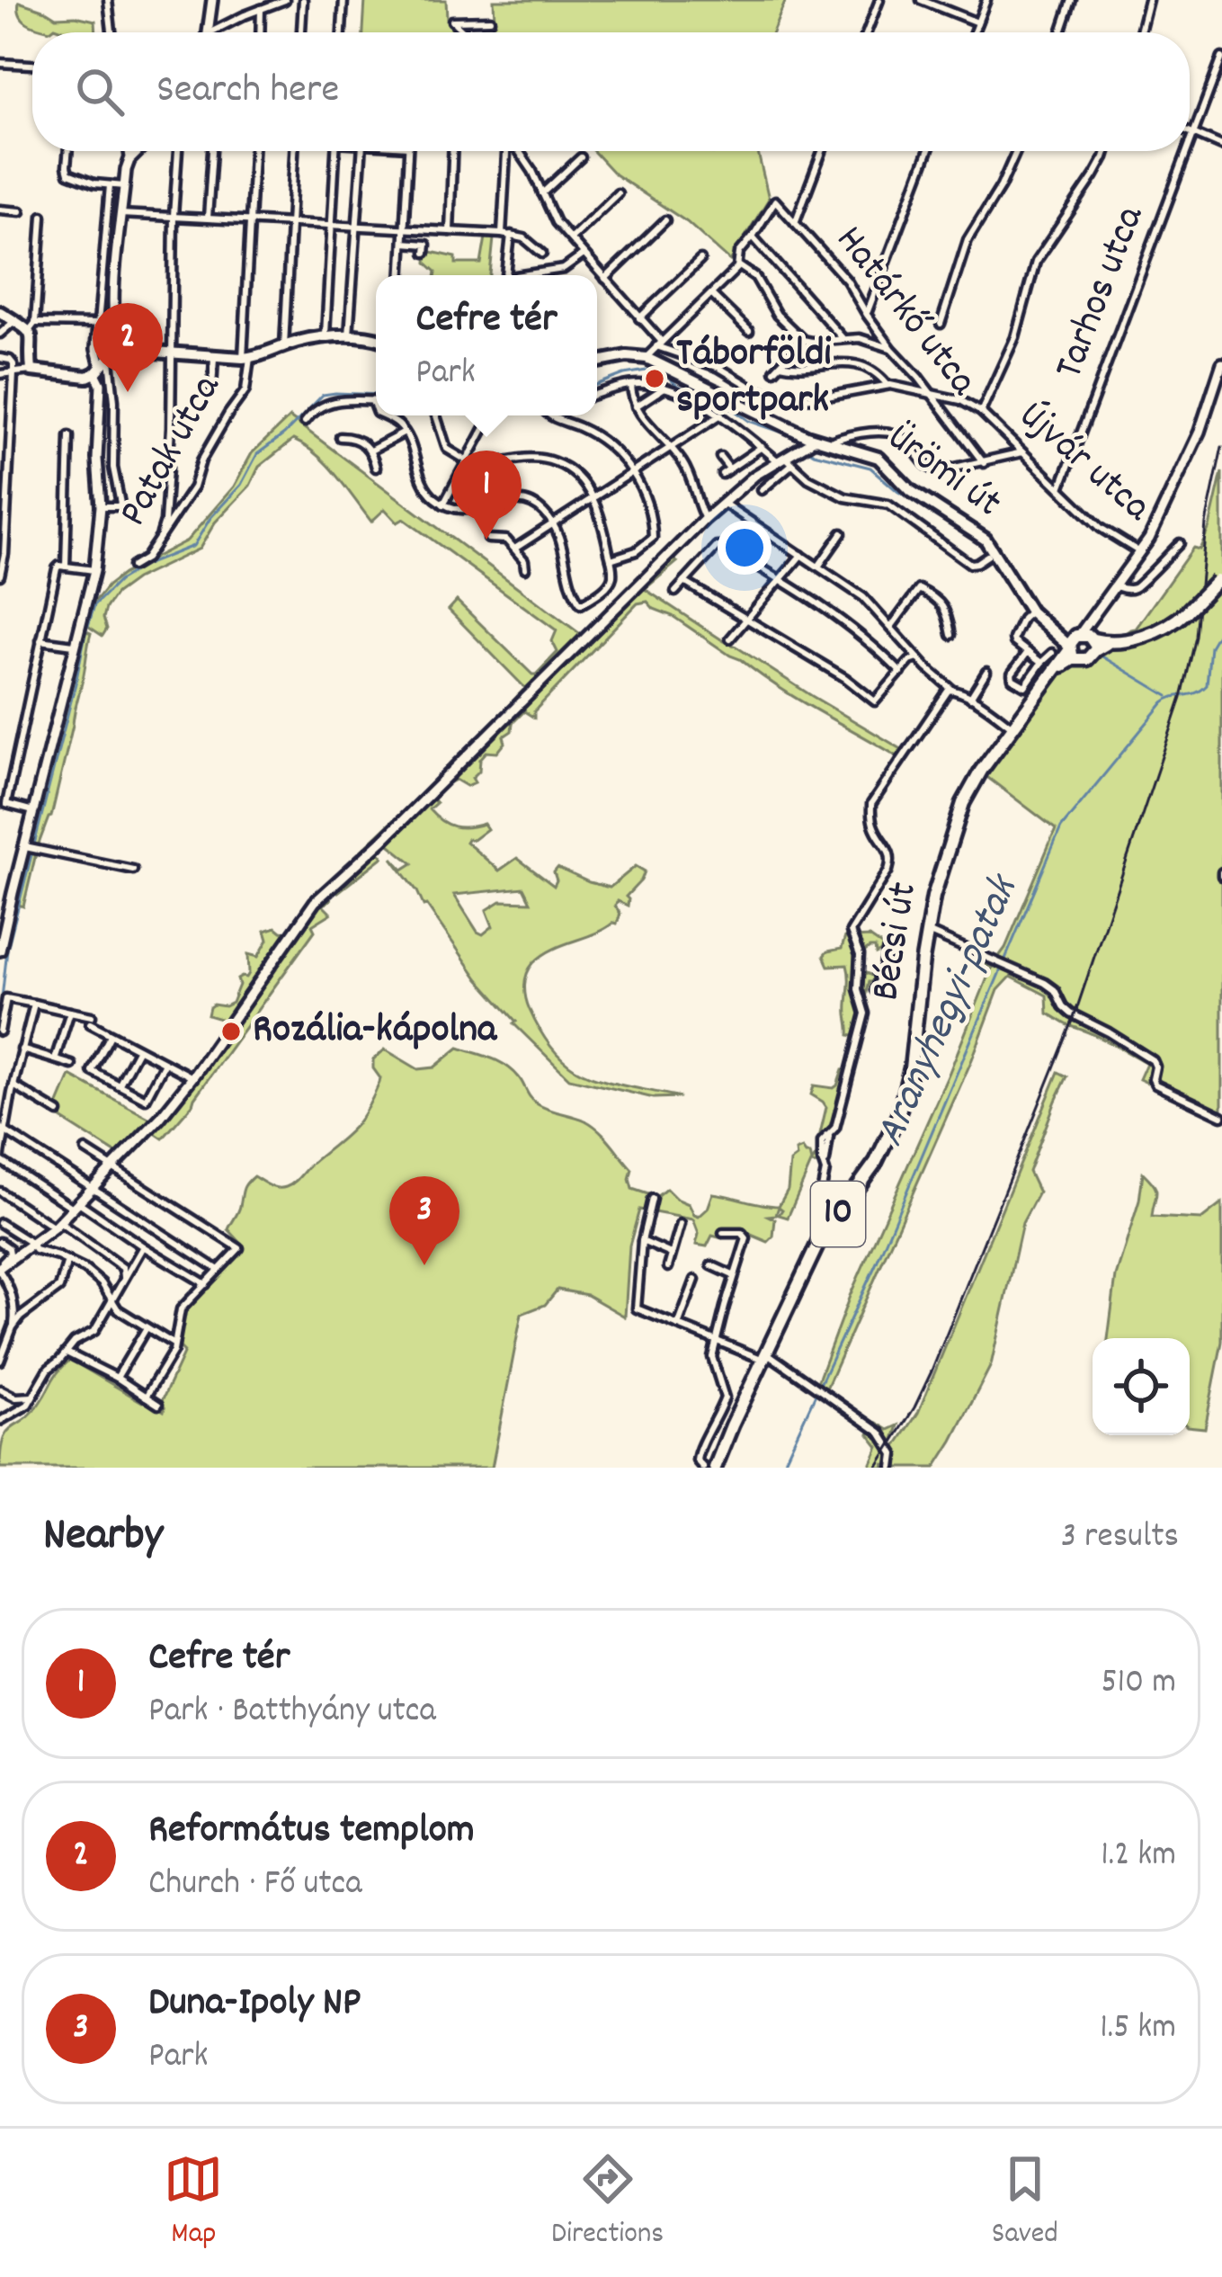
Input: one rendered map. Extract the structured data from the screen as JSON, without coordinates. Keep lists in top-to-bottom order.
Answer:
{
  "streets": {
    "main road": ["Ürömi út", "Bécsi út", "10"],
    "street": [
      "Tarhos utca",
      "Határkő utca",
      "Patak utca",
      "Újvár utca"
    ]
  },
  "crossings": [
    ["Tarhos utca", "Újvár utca"],
    ["Határkő utca", "Újvár utca"],
    ["Újvár utca", "Bécsi út"],
    ["Ürömi út", "Bécsi út"],
    ["Ürömi út", "10"],
    ["Bécsi út", "10"]
  ],
  "water": ["Aranyhegyi-patak"],
  "places": ["Táborföldi sportpark", "Rozália-kápolna"],
  "page": {
    "search": "Search here",
    "popup": ["Cefre tér", "Park"],
    "pins": ["2", "1", "3"],
    "heading": ["Nearby", "3 results"],
    "list": [
      {
        "mark": "1",
        "name": "Cefre tér",
        "note": "Park · Batthyány utca",
        "value": "510 m"
      },
      {
        "mark": "2",
        "name": "Református templom",
        "note": "Church · Fő utca",
        "value": "1.2 km"
      },
      {
        "mark": "3",
        "name": "Duna-Ipoly NP",
        "note": "Park",
        "value": "1.5 km"
      }
    ],
    "nav": ["Map", "Directions", "Saved"]
  }
}
